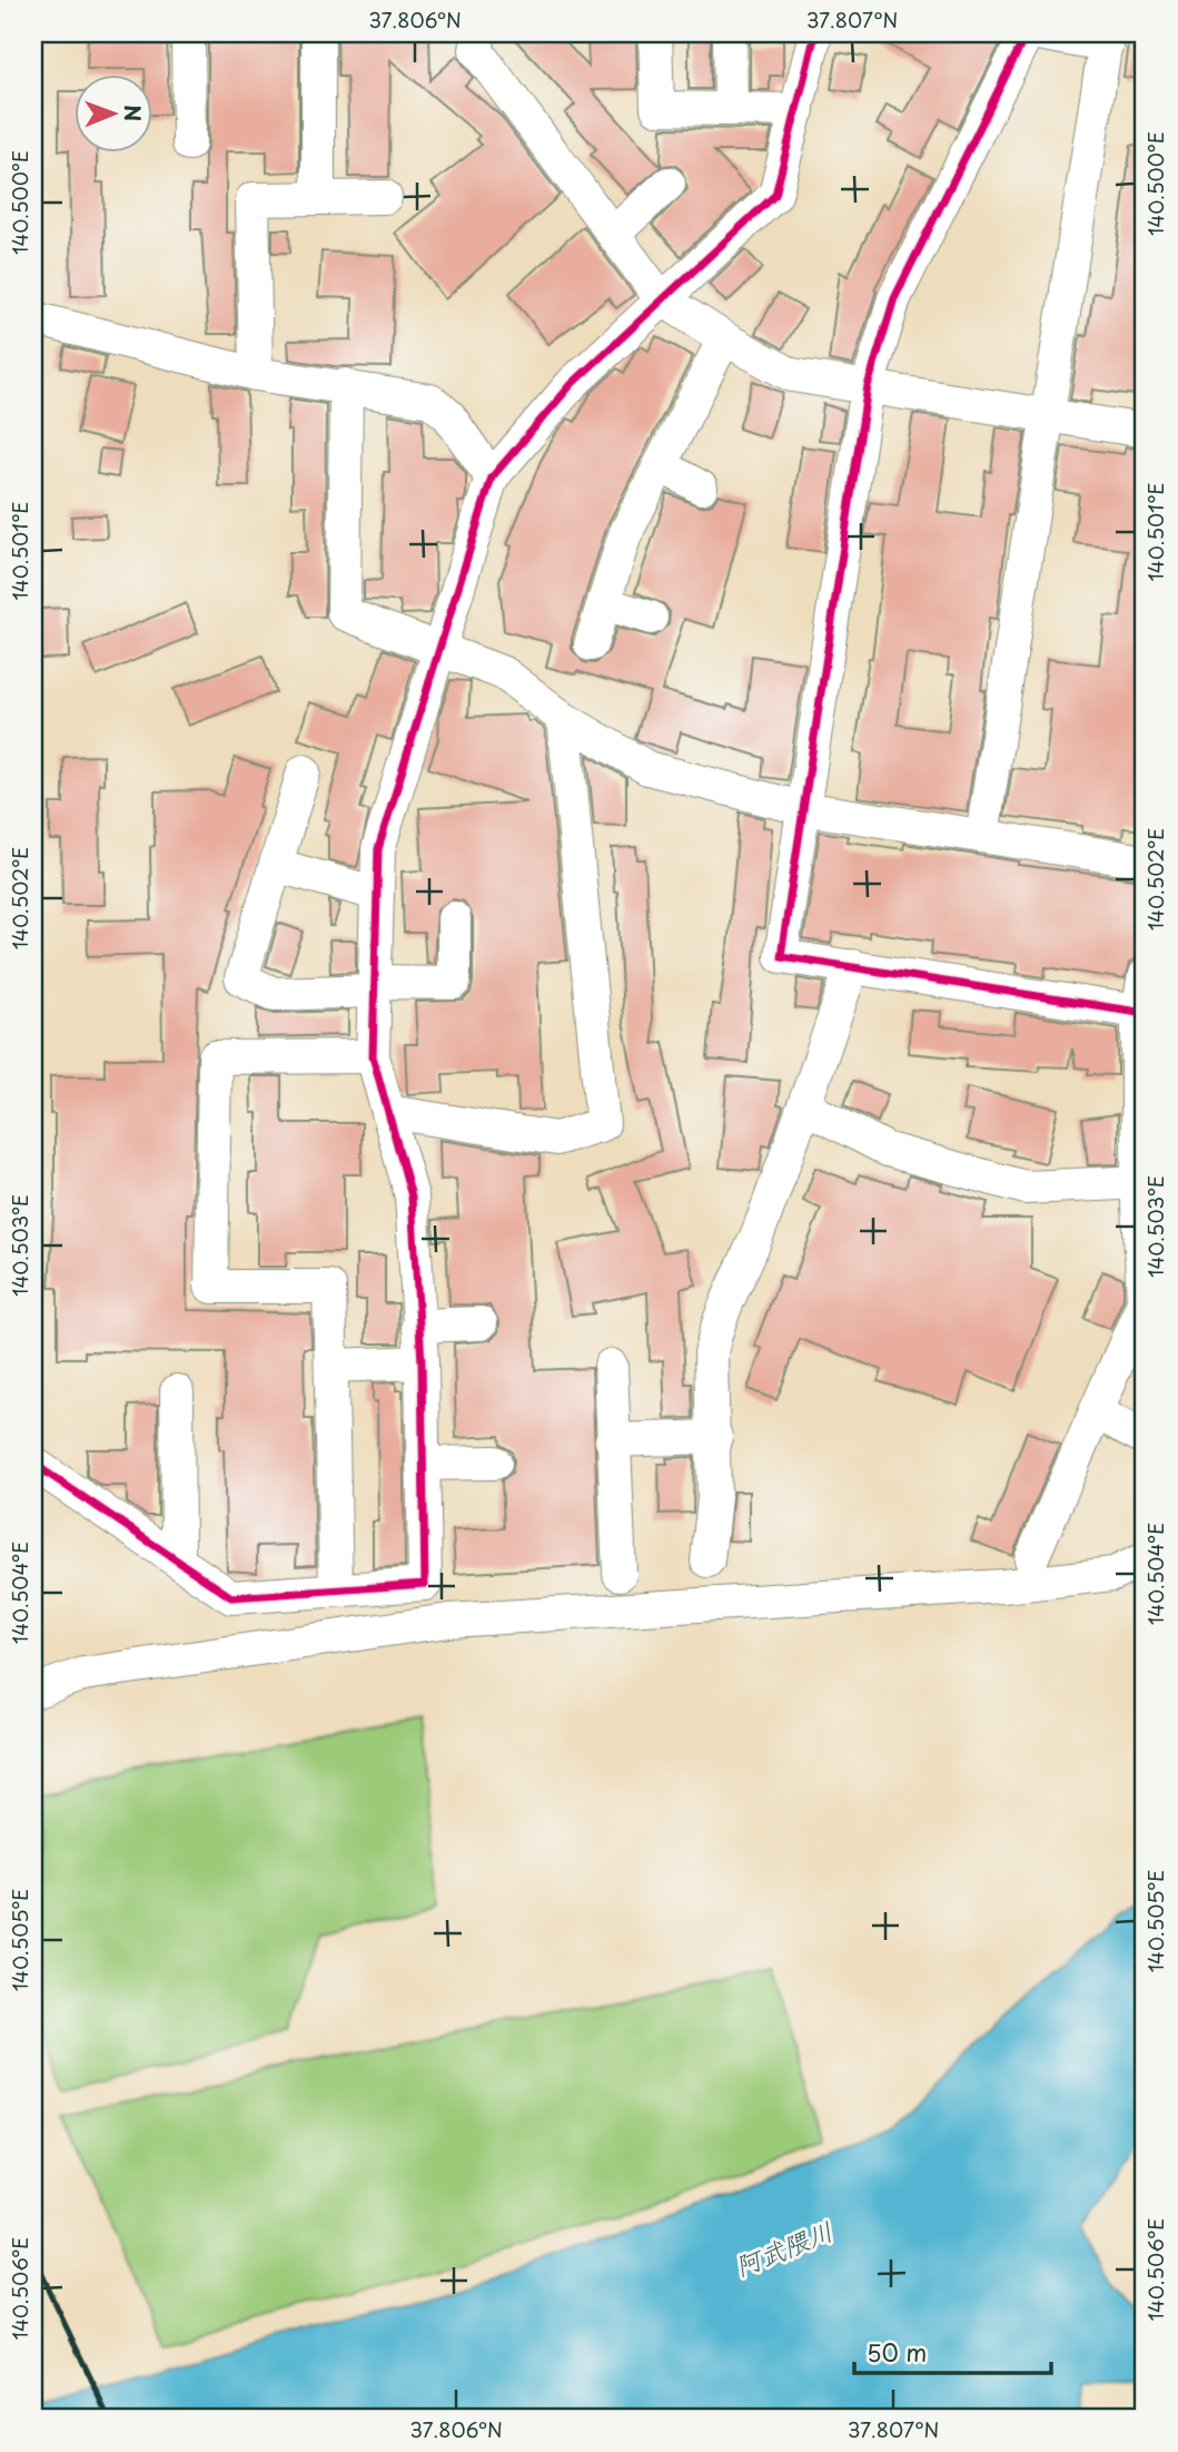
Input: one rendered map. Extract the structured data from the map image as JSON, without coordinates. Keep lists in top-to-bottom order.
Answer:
{
  "water": ["阿武隈川"],
  "scale_bar": "50 m",
  "north": "right",
  "coordinates": [
    "37.806°N",
    "37.807°N",
    "140.500°E",
    "140.501°E",
    "140.502°E",
    "140.503°E",
    "140.504°E",
    "140.505°E",
    "140.506°E"
  ]
}
